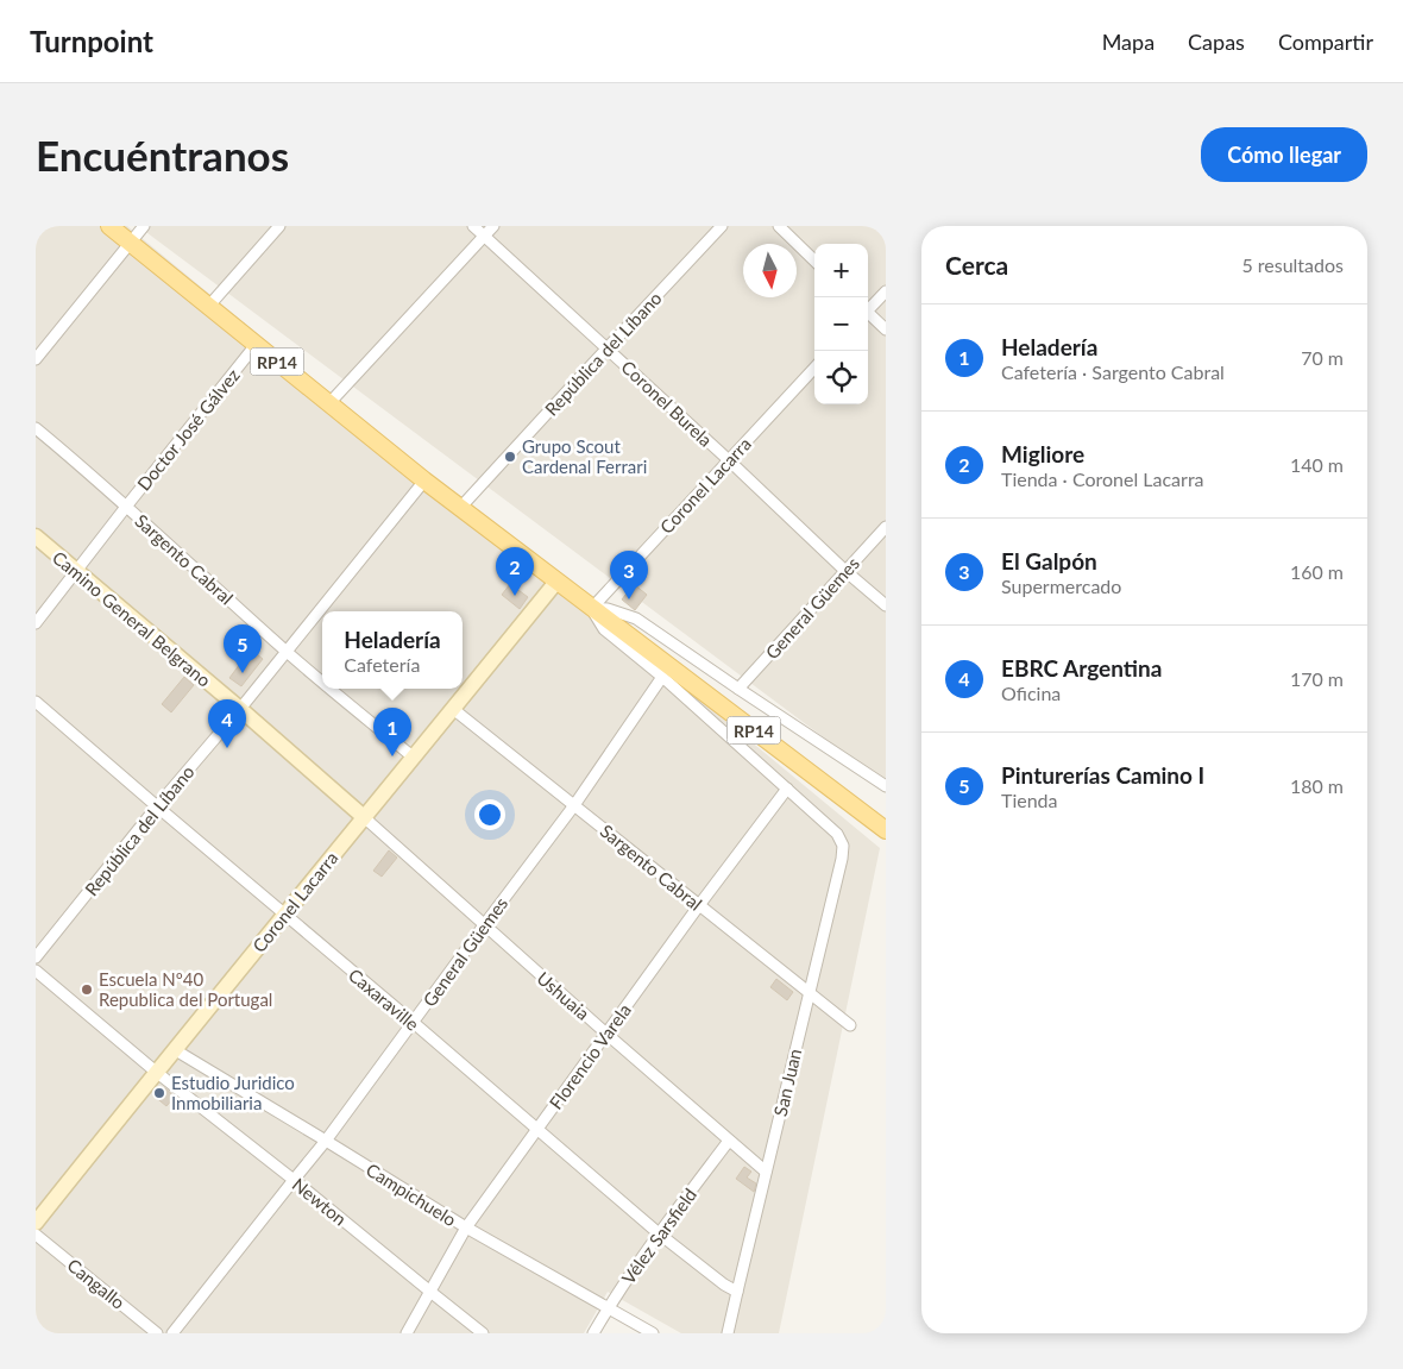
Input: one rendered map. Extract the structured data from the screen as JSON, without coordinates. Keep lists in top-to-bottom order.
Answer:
{
  "streets": {
    "main road": ["RP14"],
    "street": [
      "República del Líbano",
      "Coronel Burela",
      "Doctor José Gálvez",
      "Coronel Lacarra",
      "Sargento Cabral",
      "General Güemes",
      "Camino General Belgrano",
      "Ushuaia",
      "Caxaraville",
      "Florencio Varela",
      "San Juan",
      "Campichuelo",
      "Newton",
      "Vélez Sarsfield",
      "Cangallo"
    ]
  },
  "crossings": [
    ["República del Líbano", "RP14"],
    ["República del Líbano", "Coronel Burela"],
    ["República del Líbano", "Sargento Cabral"],
    ["República del Líbano", "Camino General Belgrano"],
    ["República del Líbano", "Caxaraville"],
    ["RP14", "Doctor José Gálvez"],
    ["RP14", "Coronel Lacarra"],
    ["Coronel Burela", "Coronel Lacarra"],
    ["Coronel Burela", "General Güemes"],
    ["Doctor José Gálvez", "Sargento Cabral"],
    ["Doctor José Gálvez", "Camino General Belgrano"],
    ["Coronel Lacarra", "Sargento Cabral"],
    ["Coronel Lacarra", "Camino General Belgrano"],
    ["Coronel Lacarra", "Ushuaia"],
    ["Coronel Lacarra", "Caxaraville"],
    ["Coronel Lacarra", "Campichuelo"],
    ["Coronel Lacarra", "Newton"],
    ["Sargento Cabral", "General Güemes"],
    ["Sargento Cabral", "Florencio Varela"],
    ["Sargento Cabral", "San Juan"],
    ["General Güemes", "Ushuaia"],
    ["General Güemes", "Caxaraville"],
    ["General Güemes", "Campichuelo"],
    ["General Güemes", "Newton"],
    ["Camino General Belgrano", "Ushuaia"],
    ["Ushuaia", "Florencio Varela"],
    ["Ushuaia", "San Juan"],
    ["Ushuaia", "Vélez Sarsfield"],
    ["Caxaraville", "Florencio Varela"],
    ["Caxaraville", "San Juan"],
    ["Caxaraville", "Vélez Sarsfield"],
    ["Florencio Varela", "San Juan"],
    ["Florencio Varela", "Campichuelo"],
    ["Florencio Varela", "Newton"],
    ["Campichuelo", "Vélez Sarsfield"]
  ],
  "places": ["Grupo Scout Cardenal Ferrari", "Escuela Nº40 Republica del Portugal", "Estudio Juridico Inmobiliaria"],
  "north": "bottom",
  "page": {
    "header": "Turnpoint",
    "nav": ["Mapa", "Capas", "Compartir"],
    "buttons": "Cómo llegar",
    "title": "Encuéntranos",
    "heading": ["Cerca", "5 resultados"],
    "map_buttons": ["+", "−"],
    "list": [
      {
        "mark": "1",
        "name": "Heladería",
        "note": "Cafetería · Sargento Cabral",
        "value": "70 m"
      },
      {
        "mark": "2",
        "name": "Migliore",
        "note": "Tienda · Coronel Lacarra",
        "value": "140 m"
      },
      {
        "mark": "3",
        "name": "El Galpón",
        "note": "Supermercado",
        "value": "160 m"
      },
      {
        "mark": "4",
        "name": "EBRC Argentina",
        "note": "Oficina",
        "value": "170 m"
      },
      {
        "mark": "5",
        "name": "Pinturerías Camino I",
        "note": "Tienda",
        "value": "180 m"
      }
    ],
    "pins": [
      "2",
      "3",
      "5",
      "4",
      "1"
    ],
    "popup": ["Heladería", "Cafetería"]
  }
}
